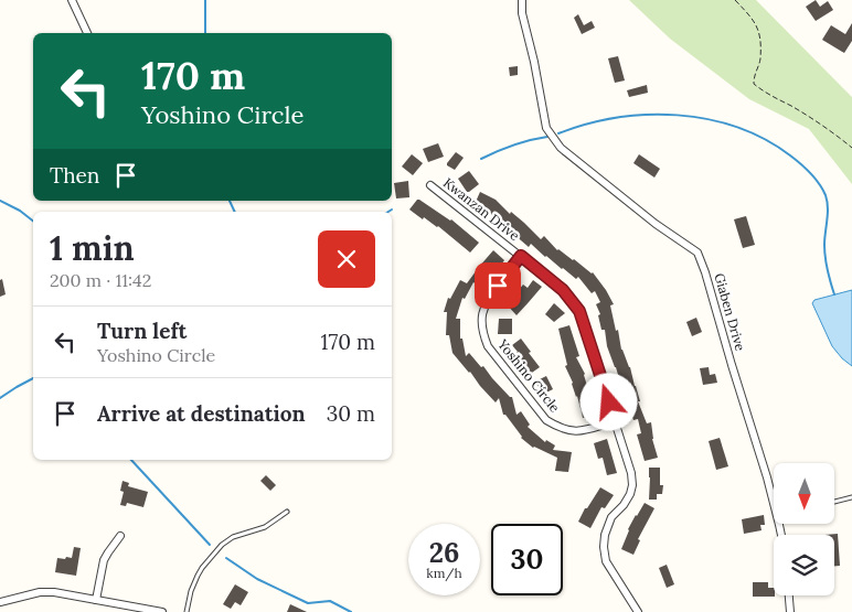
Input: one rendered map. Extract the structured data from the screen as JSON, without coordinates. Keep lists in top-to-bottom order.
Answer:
{
  "streets": {
    "street": ["Kwanzan Drive", "Giaben Drive", "Yoshino Circle"]
  },
  "crossings": [
    ["Kwanzan Drive", "Yoshino Circle"]
  ],
  "north": "bottom",
  "page": {
    "turn": ["170 m", "Yoshino Circle"],
    "then": "Then",
    "heading": ["1 min", "200 m · 11:42"],
    "list": [
      {
        "name": "Turn left",
        "note": "Yoshino Circle",
        "value": "170 m"
      },
      {
        "name": "Arrive at destination",
        "value": "30 m"
      }
    ],
    "speed": "26 km/h",
    "limit": "30"
  }
}
